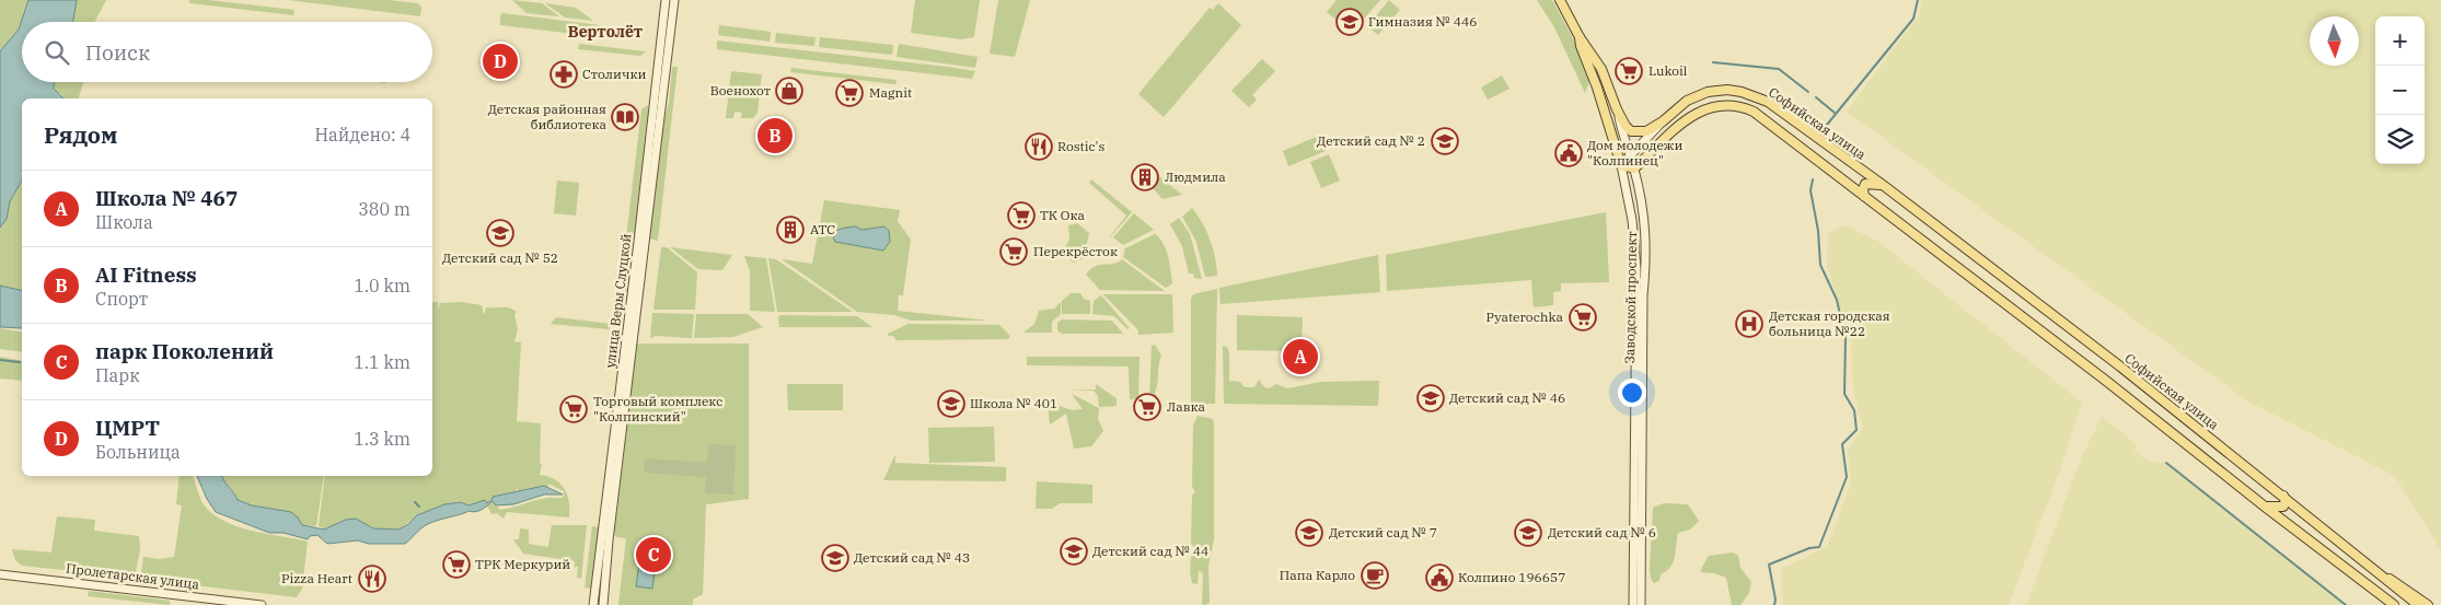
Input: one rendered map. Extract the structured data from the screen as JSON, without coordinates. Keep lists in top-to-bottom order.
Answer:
{
  "streets": {
    "main road": [
      "Софийская улица",
      "Заводской проспект",
      "улица Веры Слуцкой",
      "Пролетарская улица"
    ]
  },
  "crossings": [
    ["Софийская улица", "Заводской проспект"]
  ],
  "districts": ["Вертолёт"],
  "places": {
    "school or university": [
      "Гимназия № 446",
      "Детский сад № 2",
      "Детский сад № 52",
      "Детский сад № 46",
      "Школа № 401",
      "Детский сад № 7",
      "Детский сад № 6",
      "Детский сад № 44",
      "Детский сад № 43"
    ],
    "supermarket": [
      "Lukoil",
      "Magnit",
      "ТК Ока",
      "Перекрёсток",
      "Pyaterochka",
      "Лавка",
      "Торговый комплекс \"Колпинский\"",
      "ТРК Меркурий"
    ],
    "pharmacy": ["Столички"],
    "shop": ["Военохот"],
    "library": ["Детская районная библиотека"],
    "restaurant": ["Rostic's", "Pizza Heart"],
    "public building": ["Дом молодежи \"Колпинец\"", "Колпино 196657"],
    "building": ["Людмила", "АТС"],
    "hospital": ["Детская городская больница №22"],
    "cafe": ["Папа Карло"]
  },
  "north": "bottom",
  "page": {
    "map_buttons": ["+", "−"],
    "search": "Поиск",
    "pins": [
      "D",
      "B",
      "A",
      "C"
    ],
    "heading": ["Рядом", "Найдено: 4"],
    "list": [
      {
        "mark": "A",
        "name": "Школа № 467",
        "note": "Школа",
        "value": "380 m"
      },
      {
        "mark": "B",
        "name": "AI Fitness",
        "note": "Спорт",
        "value": "1.0 km"
      },
      {
        "mark": "C",
        "name": "парк Поколений",
        "note": "Парк",
        "value": "1.1 km"
      },
      {
        "mark": "D",
        "name": "ЦМРТ",
        "note": "Больница",
        "value": "1.3 km"
      }
    ]
  }
}
